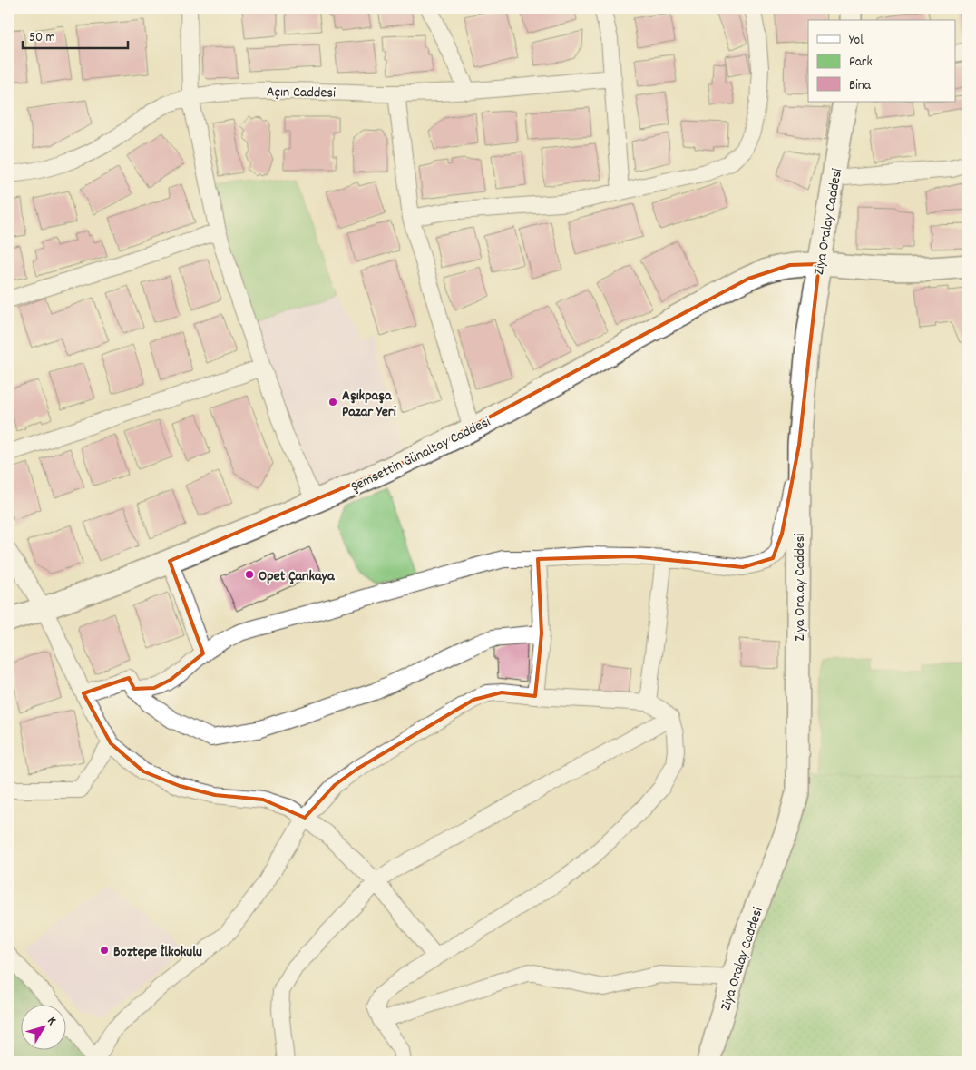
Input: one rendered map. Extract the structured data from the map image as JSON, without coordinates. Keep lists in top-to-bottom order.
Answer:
{
  "streets": {
    "main road": ["Ziya Oralay Caddesi", "Şemsettin Günaltay Caddesi"],
    "street": ["Açın Caddesi"]
  },
  "crossings": [
    ["Ziya Oralay Caddesi", "Şemsettin Günaltay Caddesi"]
  ],
  "places": ["Aşıkpaşa Pazar Yeri", "Opet Çankaya", "Boztepe İlkokulu"],
  "legend": ["Yol", "Park", "Bina"],
  "scale_bar": "50 m",
  "north": "top right"
}
